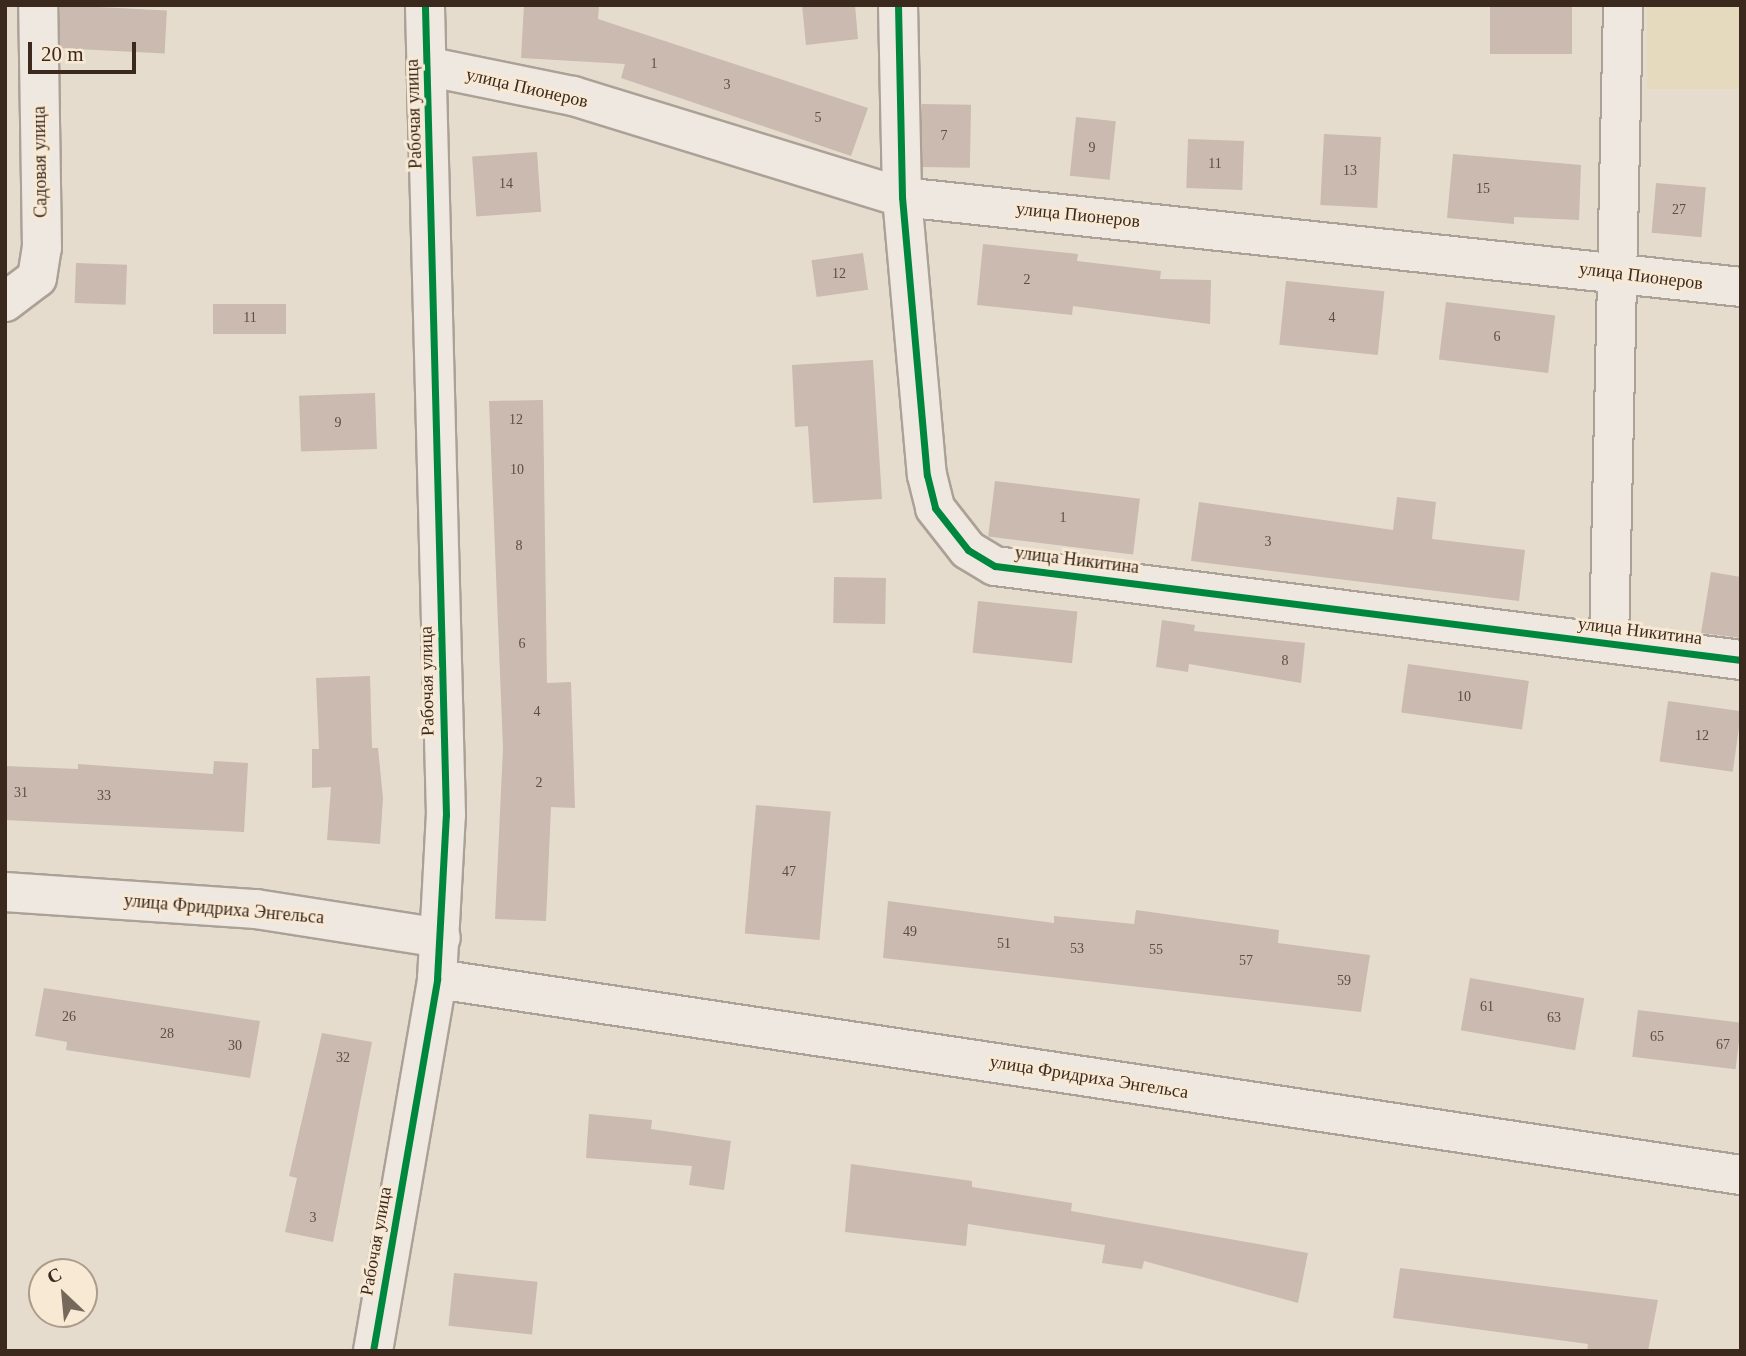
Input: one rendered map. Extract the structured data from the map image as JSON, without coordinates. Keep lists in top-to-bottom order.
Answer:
{
  "streets": {
    "street": [
      "улица Пионеров",
      "Рабочая улица",
      "Садовая улица",
      "улица Никитина",
      "улица Фридриха Энгельса"
    ]
  },
  "crossings": [
    ["улица Пионеров", "Рабочая улица"],
    ["улица Пионеров", "улица Никитина"],
    ["Рабочая улица", "улица Фридриха Энгельса"]
  ],
  "house_numbers": [
    "1",
    "3",
    "5",
    "7",
    "9",
    "11",
    "13",
    "14",
    "15",
    "27",
    "12",
    "2",
    "11",
    "4",
    "6",
    "12",
    "9",
    "10",
    "1",
    "3",
    "8",
    "6",
    "8",
    "10",
    "4",
    "12",
    "2",
    "31",
    "33",
    "47",
    "49",
    "51",
    "53",
    "55",
    "57",
    "59",
    "61",
    "26",
    "63",
    "28",
    "65",
    "67",
    "30",
    "32",
    "3"
  ],
  "scale_bar": "20 m",
  "north": "top left"
}
